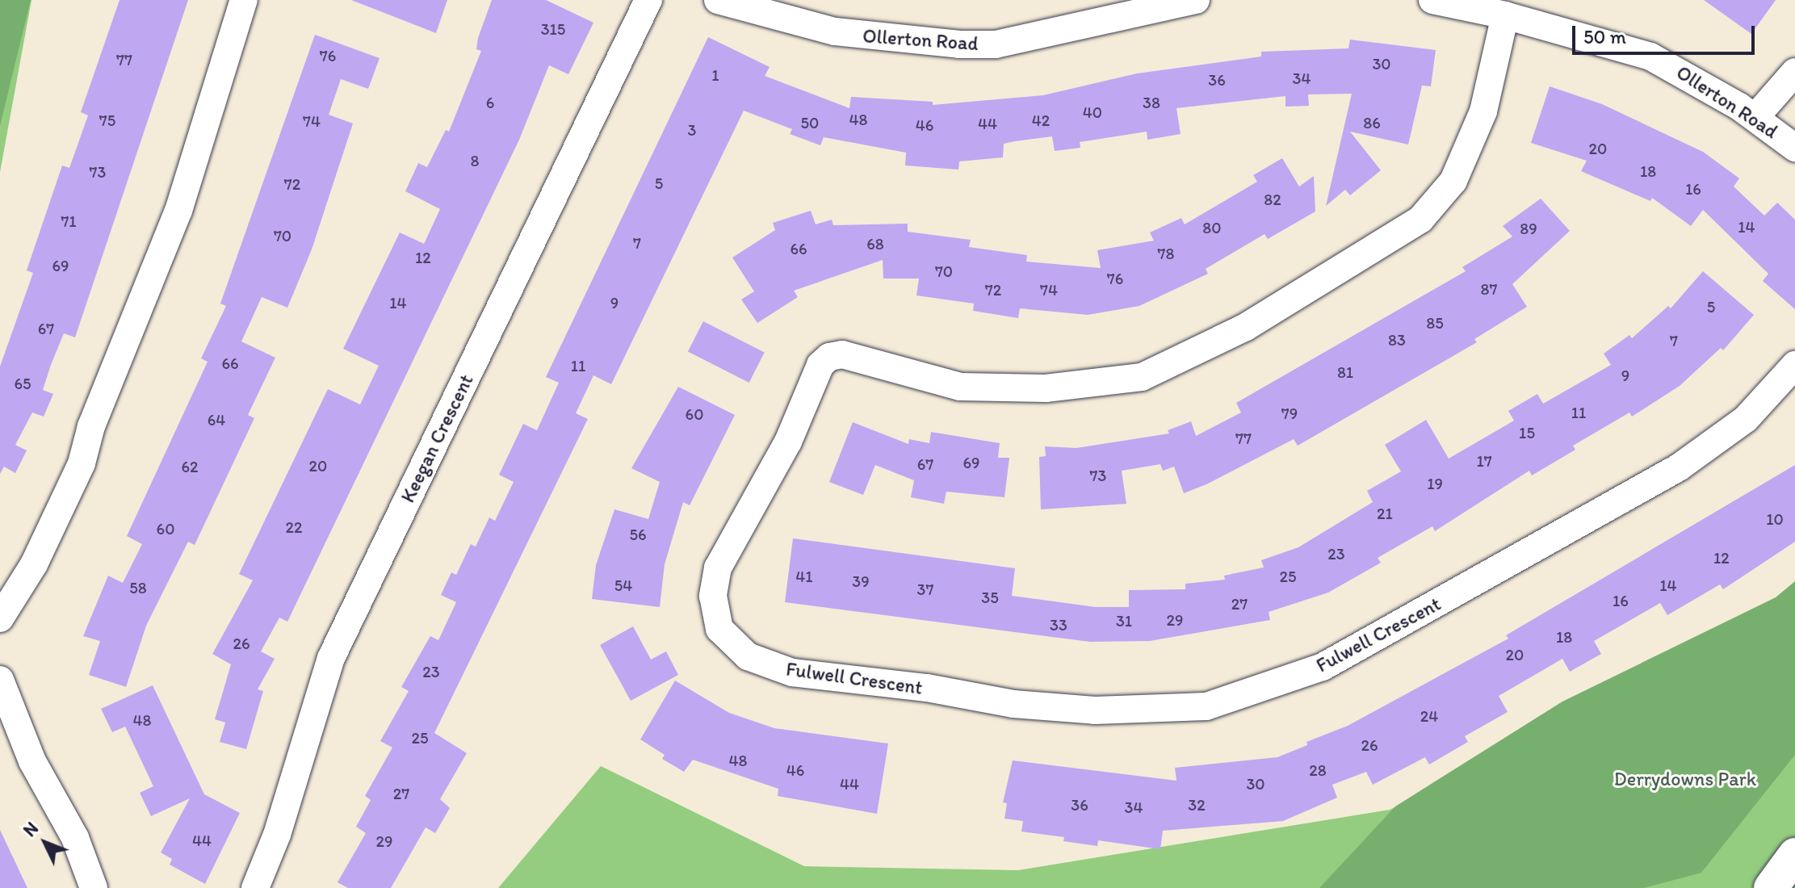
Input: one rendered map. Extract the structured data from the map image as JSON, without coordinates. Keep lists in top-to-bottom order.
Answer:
{
  "streets": {
    "street": ["Ollerton Road", "Keegan Crescent", "Fulwell Crescent"]
  },
  "crossings": [
    ["Ollerton Road", "Fulwell Crescent"]
  ],
  "parks": ["Derrydowns Park"],
  "house_numbers": [
    "315",
    "76",
    "77",
    "30",
    "1",
    "34",
    "36",
    "6",
    "38",
    "40",
    "48",
    "75",
    "42",
    "74",
    "50",
    "86",
    "44",
    "46",
    "3",
    "20",
    "8",
    "18",
    "73",
    "5",
    "72",
    "16",
    "82",
    "71",
    "14",
    "80",
    "89",
    "70",
    "7",
    "68",
    "66",
    "78",
    "12",
    "69",
    "70",
    "76",
    "87",
    "72",
    "74",
    "14",
    "9",
    "5",
    "85",
    "67",
    "83",
    "7",
    "66",
    "11",
    "81",
    "9",
    "65",
    "11",
    "79",
    "60",
    "64",
    "15",
    "77",
    "17",
    "69",
    "67",
    "20",
    "62",
    "73",
    "19",
    "21",
    "10",
    "22",
    "60",
    "56",
    "23",
    "12",
    "41",
    "25",
    "39",
    "54",
    "14",
    "58",
    "37",
    "35",
    "16",
    "27",
    "29",
    "31",
    "33",
    "18",
    "26",
    "20",
    "23",
    "24",
    "48",
    "25",
    "26",
    "48",
    "46",
    "28",
    "44",
    "30",
    "27",
    "36",
    "32",
    "34",
    "44",
    "29"
  ],
  "scale_bar": "50 m",
  "north": "top left"
}
